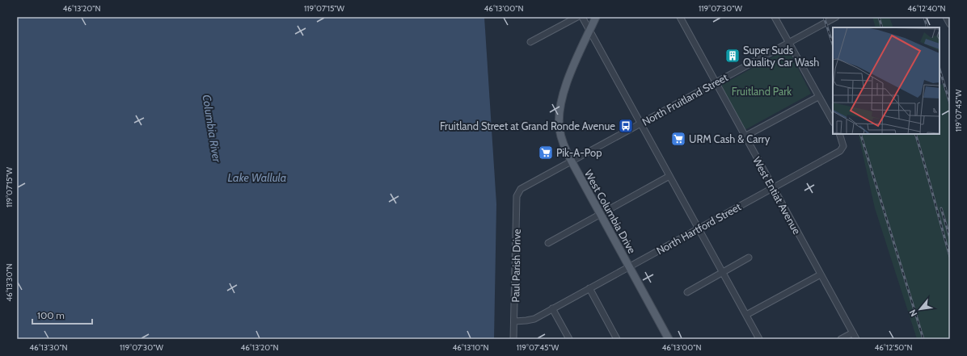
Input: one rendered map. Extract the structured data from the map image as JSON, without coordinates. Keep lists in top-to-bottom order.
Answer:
{
  "streets": {
    "main road": ["West Columbia Drive"],
    "street": [
      "North Fruitland Street",
      "West Entiat Avenue",
      "North Hartford Street",
      "Paul Parish Drive"
    ]
  },
  "crossings": [
    ["North Fruitland Street", "West Entiat Avenue"],
    ["North Fruitland Street", "West Columbia Drive"],
    ["North Fruitland Street", "Paul Parish Drive"],
    ["West Entiat Avenue", "North Hartford Street"],
    ["West Columbia Drive", "North Hartford Street"],
    ["North Hartford Street", "Paul Parish Drive"]
  ],
  "water": ["Columbia River", "Lake Wallula"],
  "parks": ["Fruitland Park"],
  "places": {
    "building": ["Super Suds Quality Car Wash"],
    "bus stop": ["Fruitland Street at Grand Ronde Avenue"],
    "supermarket": ["URM Cash & Carry", "Pik-A-Pop"]
  },
  "scale_bar": "100 m",
  "north": "bottom left",
  "coordinates": [
    "46°13'20\"N",
    "119°07'15\"W",
    "46°13'00\"N",
    "119°07'30\"W",
    "46°12'40\"N",
    "119°07'45\"W",
    "46°13'30\"N",
    "46°13'10\"N",
    "46°12'50\"N"
  ]
}
